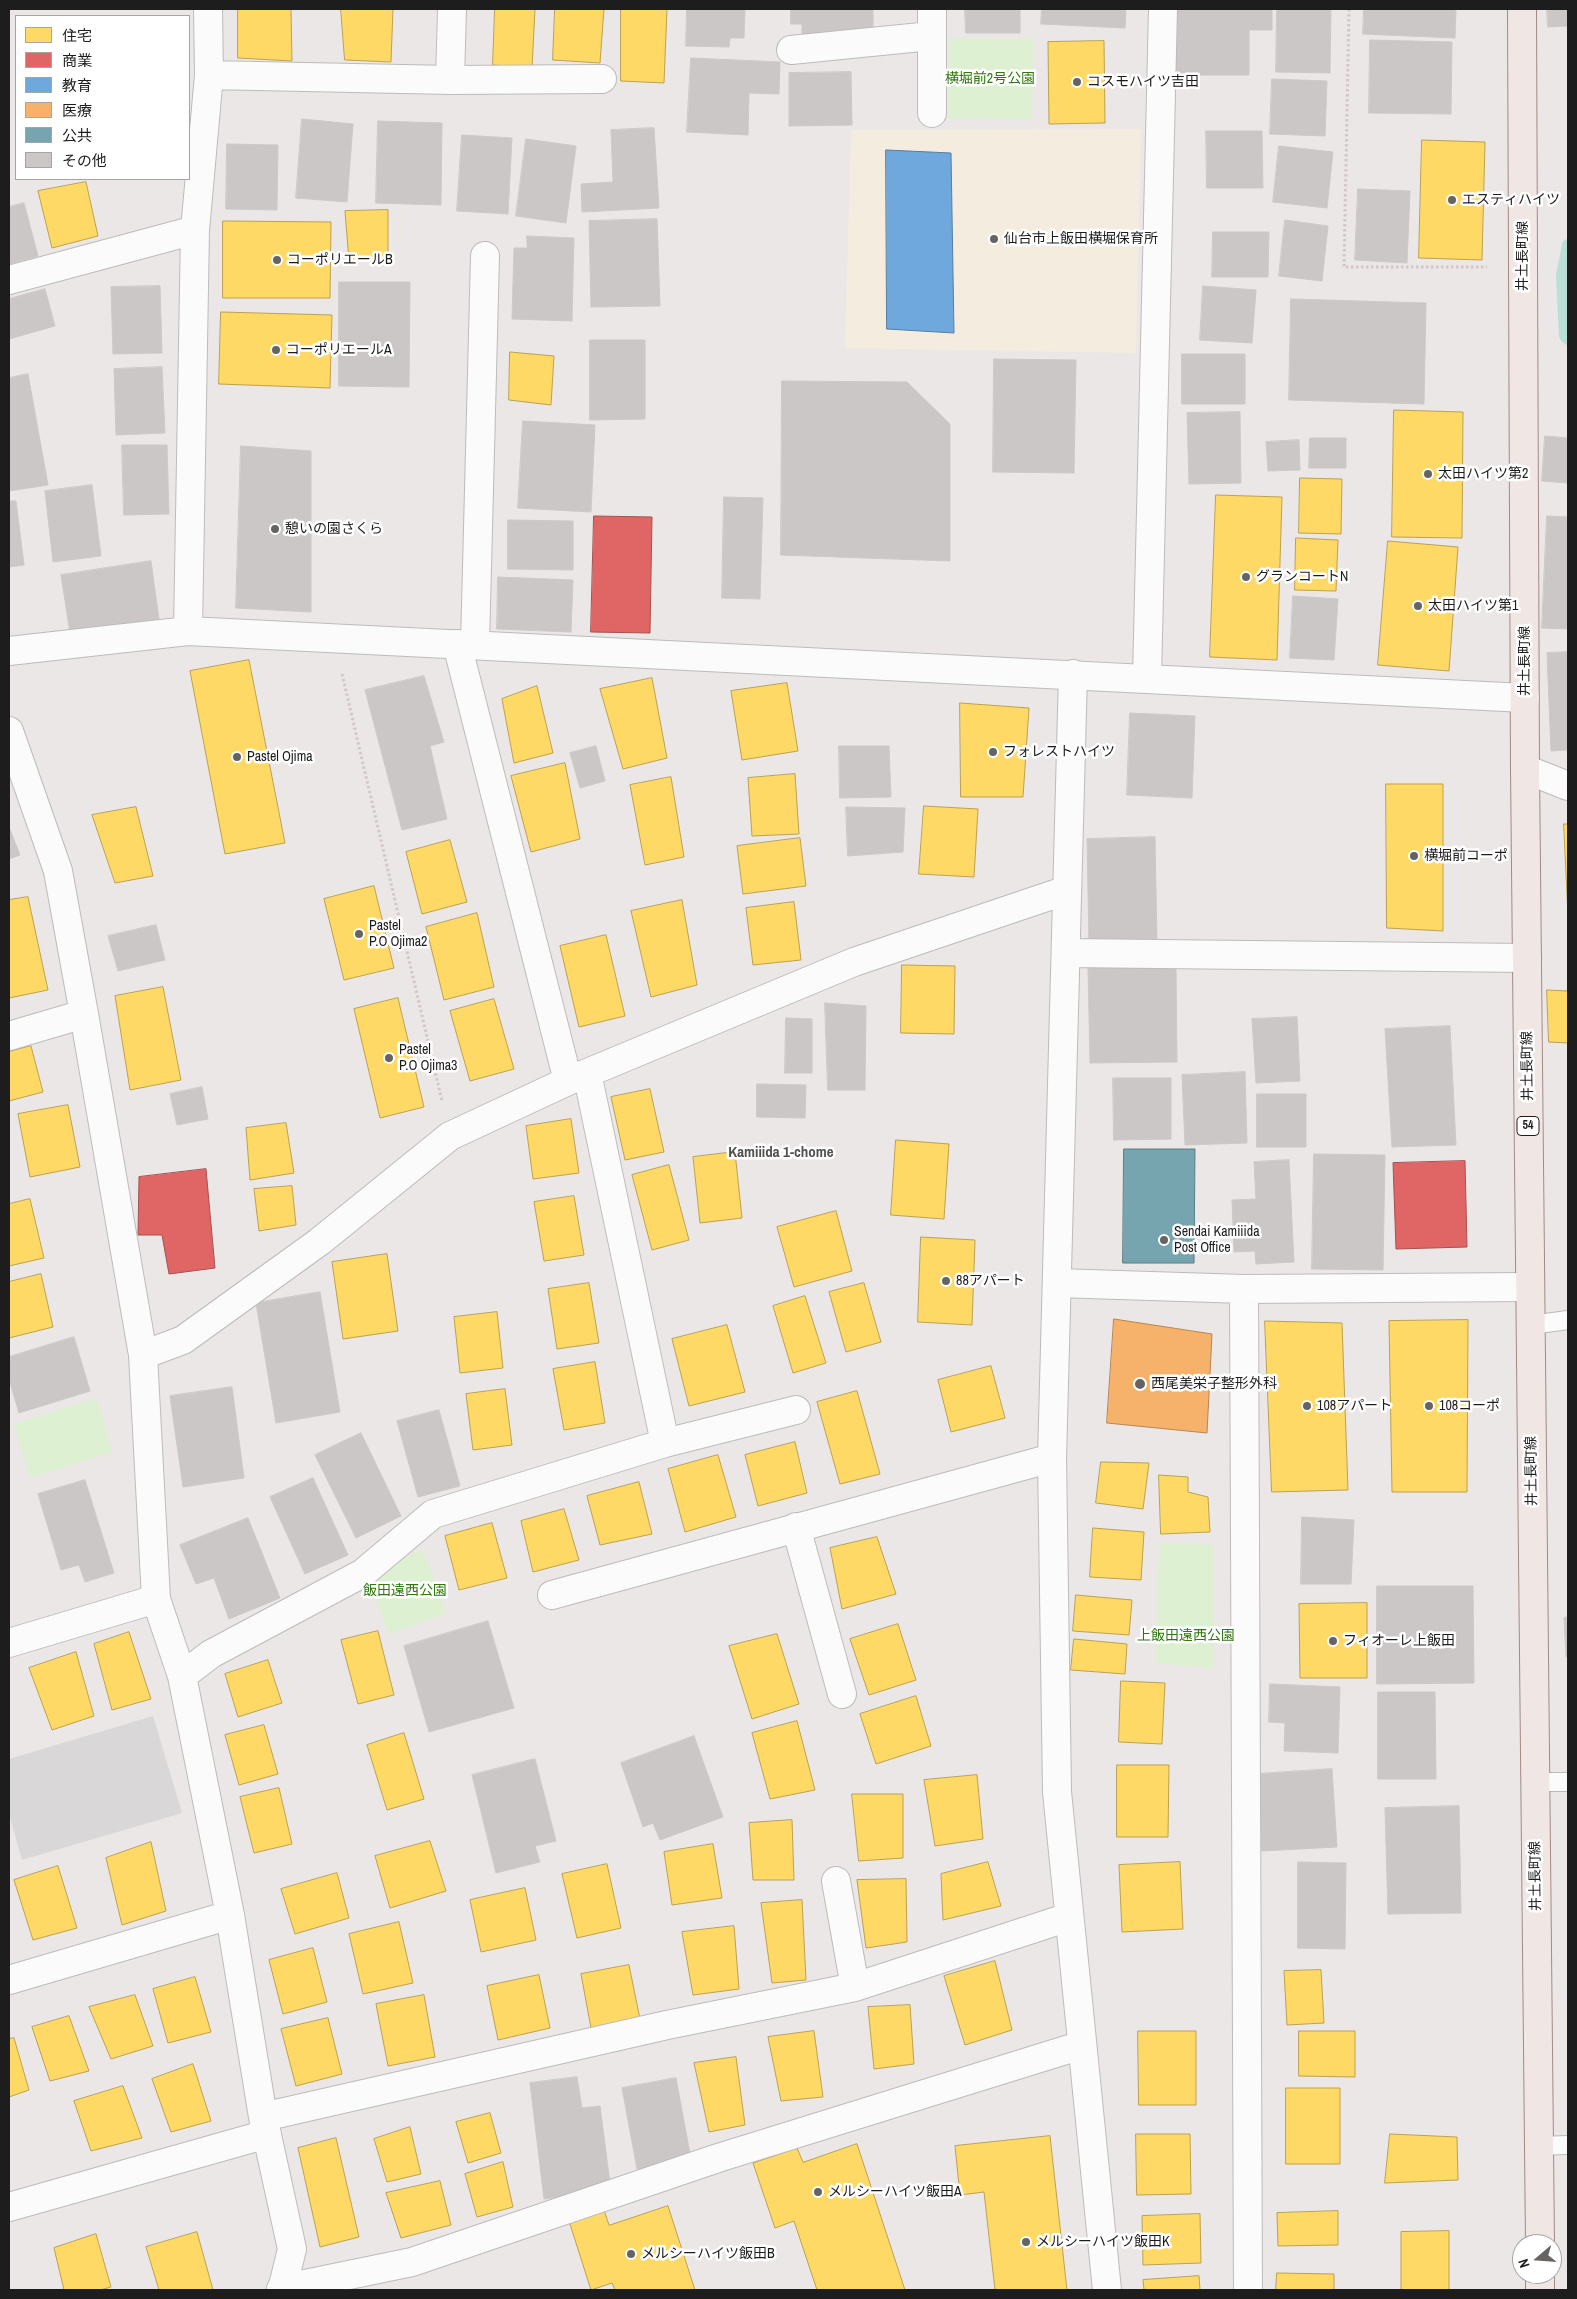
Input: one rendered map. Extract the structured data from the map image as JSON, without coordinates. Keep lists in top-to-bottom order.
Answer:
{
  "streets": {
    "main road": ["井土長町線", "54"]
  },
  "districts": ["Kamiiida 1-chome"],
  "parks": ["横堀前2号公園", "飯田遠西公園", "上飯田遠西公園"],
  "places": [
    "コスモハイツ吉田",
    "エスティハイツ",
    "仙台市上飯田横堀保育所",
    "コーポリエールB",
    "コーポリエールA",
    "太田ハイツ第2",
    "憩いの園さくら",
    "グランコートN",
    "太田ハイツ第1",
    "フォレストハイツ",
    "Pastel Ojima",
    "横堀前コーポ",
    "Pastel P.O Ojima2",
    "Pastel P.O Ojima3",
    "Sendai Kamiiida Post Office",
    "88アパート",
    "西尾美栄子整形外科",
    "108アパート",
    "108コーポ",
    "フィオーレ上飯田",
    "メルシーハイツ飯田A",
    "メルシーハイツ飯田K",
    "メルシーハイツ飯田B"
  ],
  "legend": [
    "住宅",
    "商業",
    "教育",
    "医療",
    "公共",
    "その他"
  ],
  "north": "left"
}
